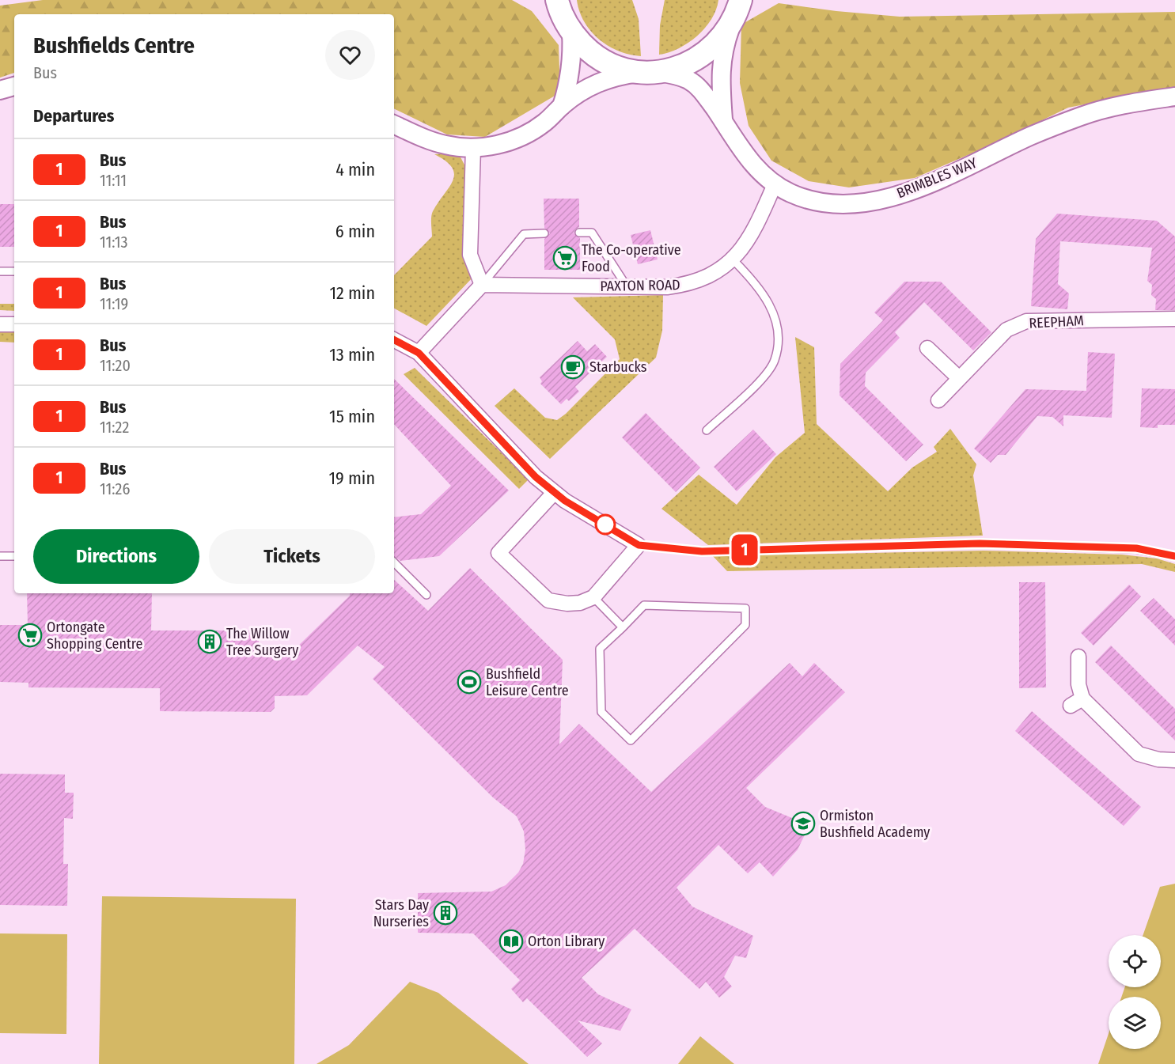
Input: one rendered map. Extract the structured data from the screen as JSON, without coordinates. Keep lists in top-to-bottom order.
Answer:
{
  "streets": {
    "street": ["BRIMBLES WAY", "PAXTON ROAD", "REEPHAM"]
  },
  "crossings": [
    ["BRIMBLES WAY", "PAXTON ROAD"]
  ],
  "places": {
    "supermarket": ["The Co-operative Food", "Ortongate Shopping Centre"],
    "cafe": ["Starbucks"],
    "building": ["The Willow Tree Surgery", "Stars Day Nurseries"],
    "sports": ["Bushfield Leisure Centre"],
    "school or university": ["Ormiston Bushfield Academy"],
    "library": ["Orton Library"]
  },
  "lines": ["bus line 1"],
  "page": {
    "on_map": "1",
    "heading": [
      ["Bushfields Centre", "Bus"],
      "Departures"
    ],
    "list": [
      {
        "mark": "1",
        "name": "Bus",
        "note": "11:11",
        "value": "4 min"
      },
      {
        "mark": "1",
        "name": "Bus",
        "note": "11:13",
        "value": "6 min"
      },
      {
        "mark": "1",
        "name": "Bus",
        "note": "11:19",
        "value": "12 min"
      },
      {
        "mark": "1",
        "name": "Bus",
        "note": "11:20",
        "value": "13 min"
      },
      {
        "mark": "1",
        "name": "Bus",
        "note": "11:22",
        "value": "15 min"
      },
      {
        "mark": "1",
        "name": "Bus",
        "note": "11:26",
        "value": "19 min"
      }
    ],
    "buttons": ["Directions", "Tickets"]
  }
}
